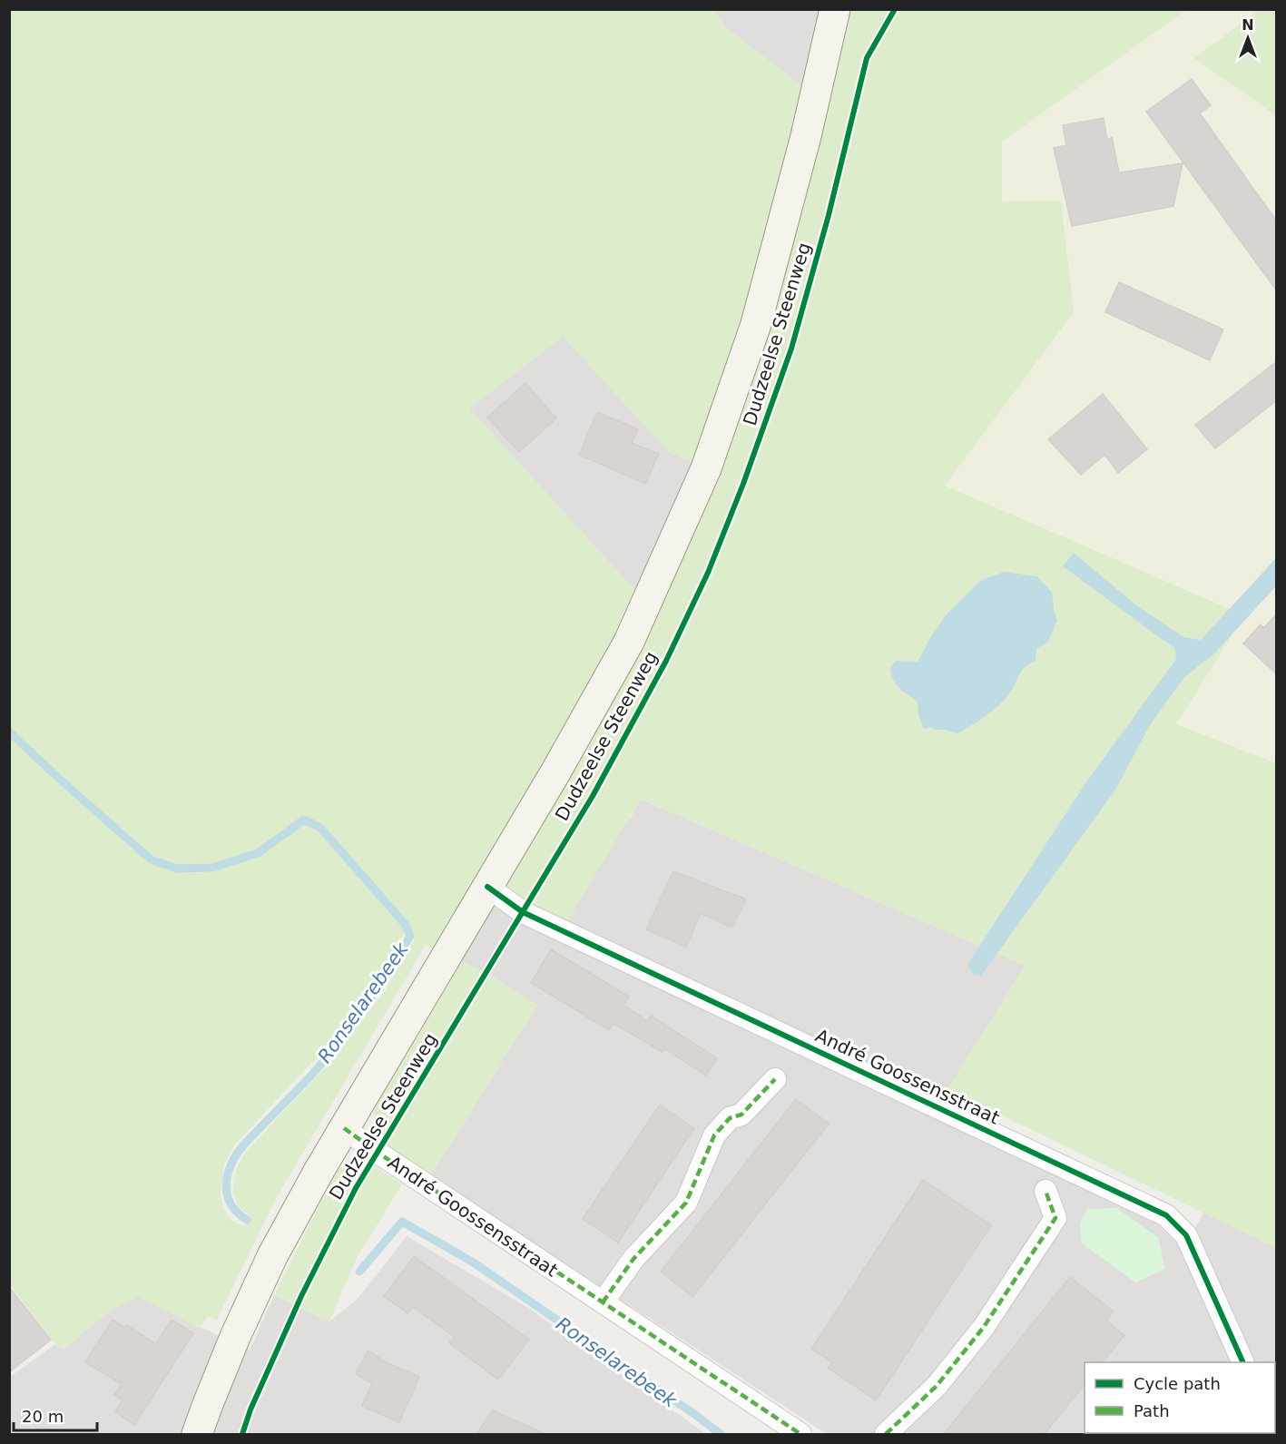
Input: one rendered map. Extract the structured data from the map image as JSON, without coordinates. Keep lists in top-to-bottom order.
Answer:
{
  "streets": {
    "main road": ["Dudzeelse Steenweg"],
    "street": ["André Goossensstraat"]
  },
  "crossings": [
    ["Dudzeelse Steenweg", "André Goossensstraat"]
  ],
  "water": ["Ronselarebeek"],
  "legend": ["Cycle path", "Path"],
  "scale_bar": "20 m",
  "north": "top"
}
